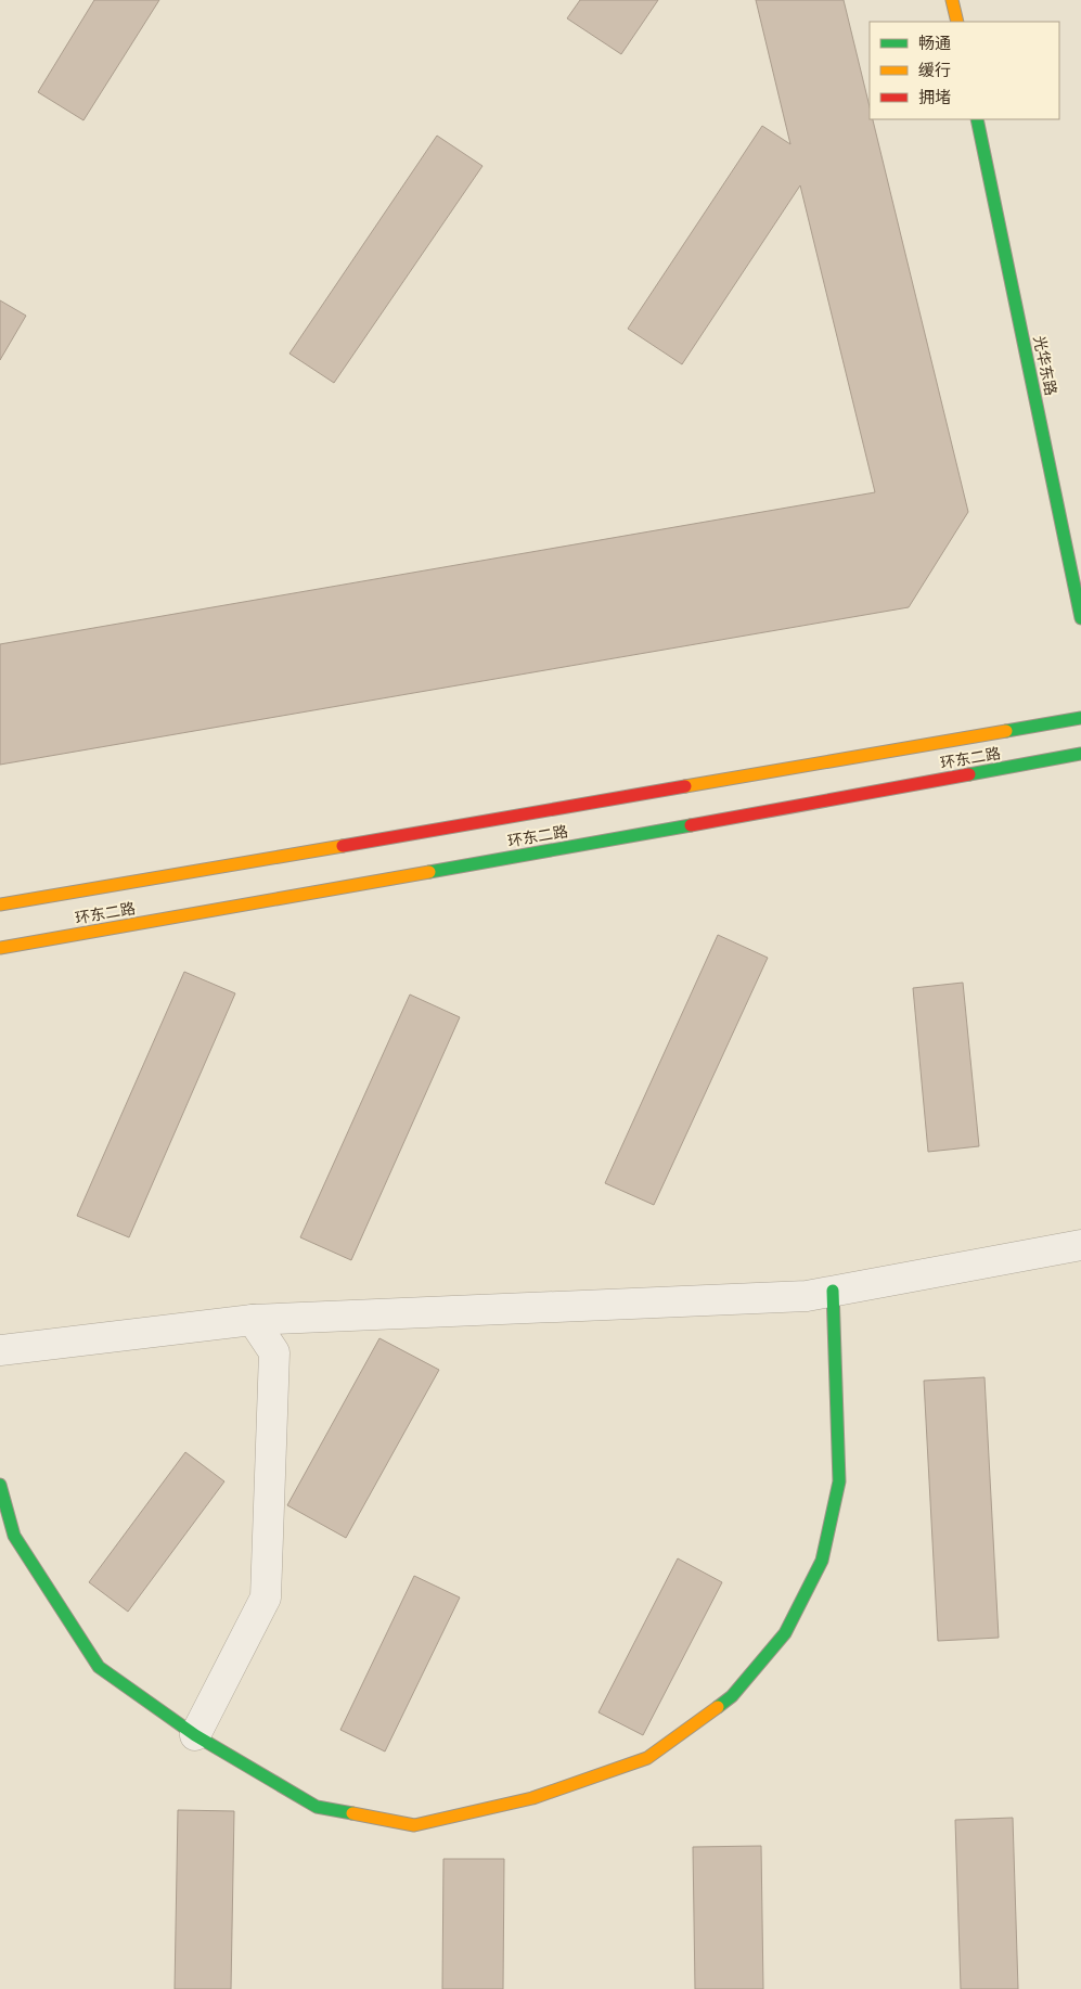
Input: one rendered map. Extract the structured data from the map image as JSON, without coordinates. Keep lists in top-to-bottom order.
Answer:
{
  "streets": {
    "main road": ["光华东路", "环东二路"]
  },
  "legend": ["畅通", "缓行", "拥堵"]
}
